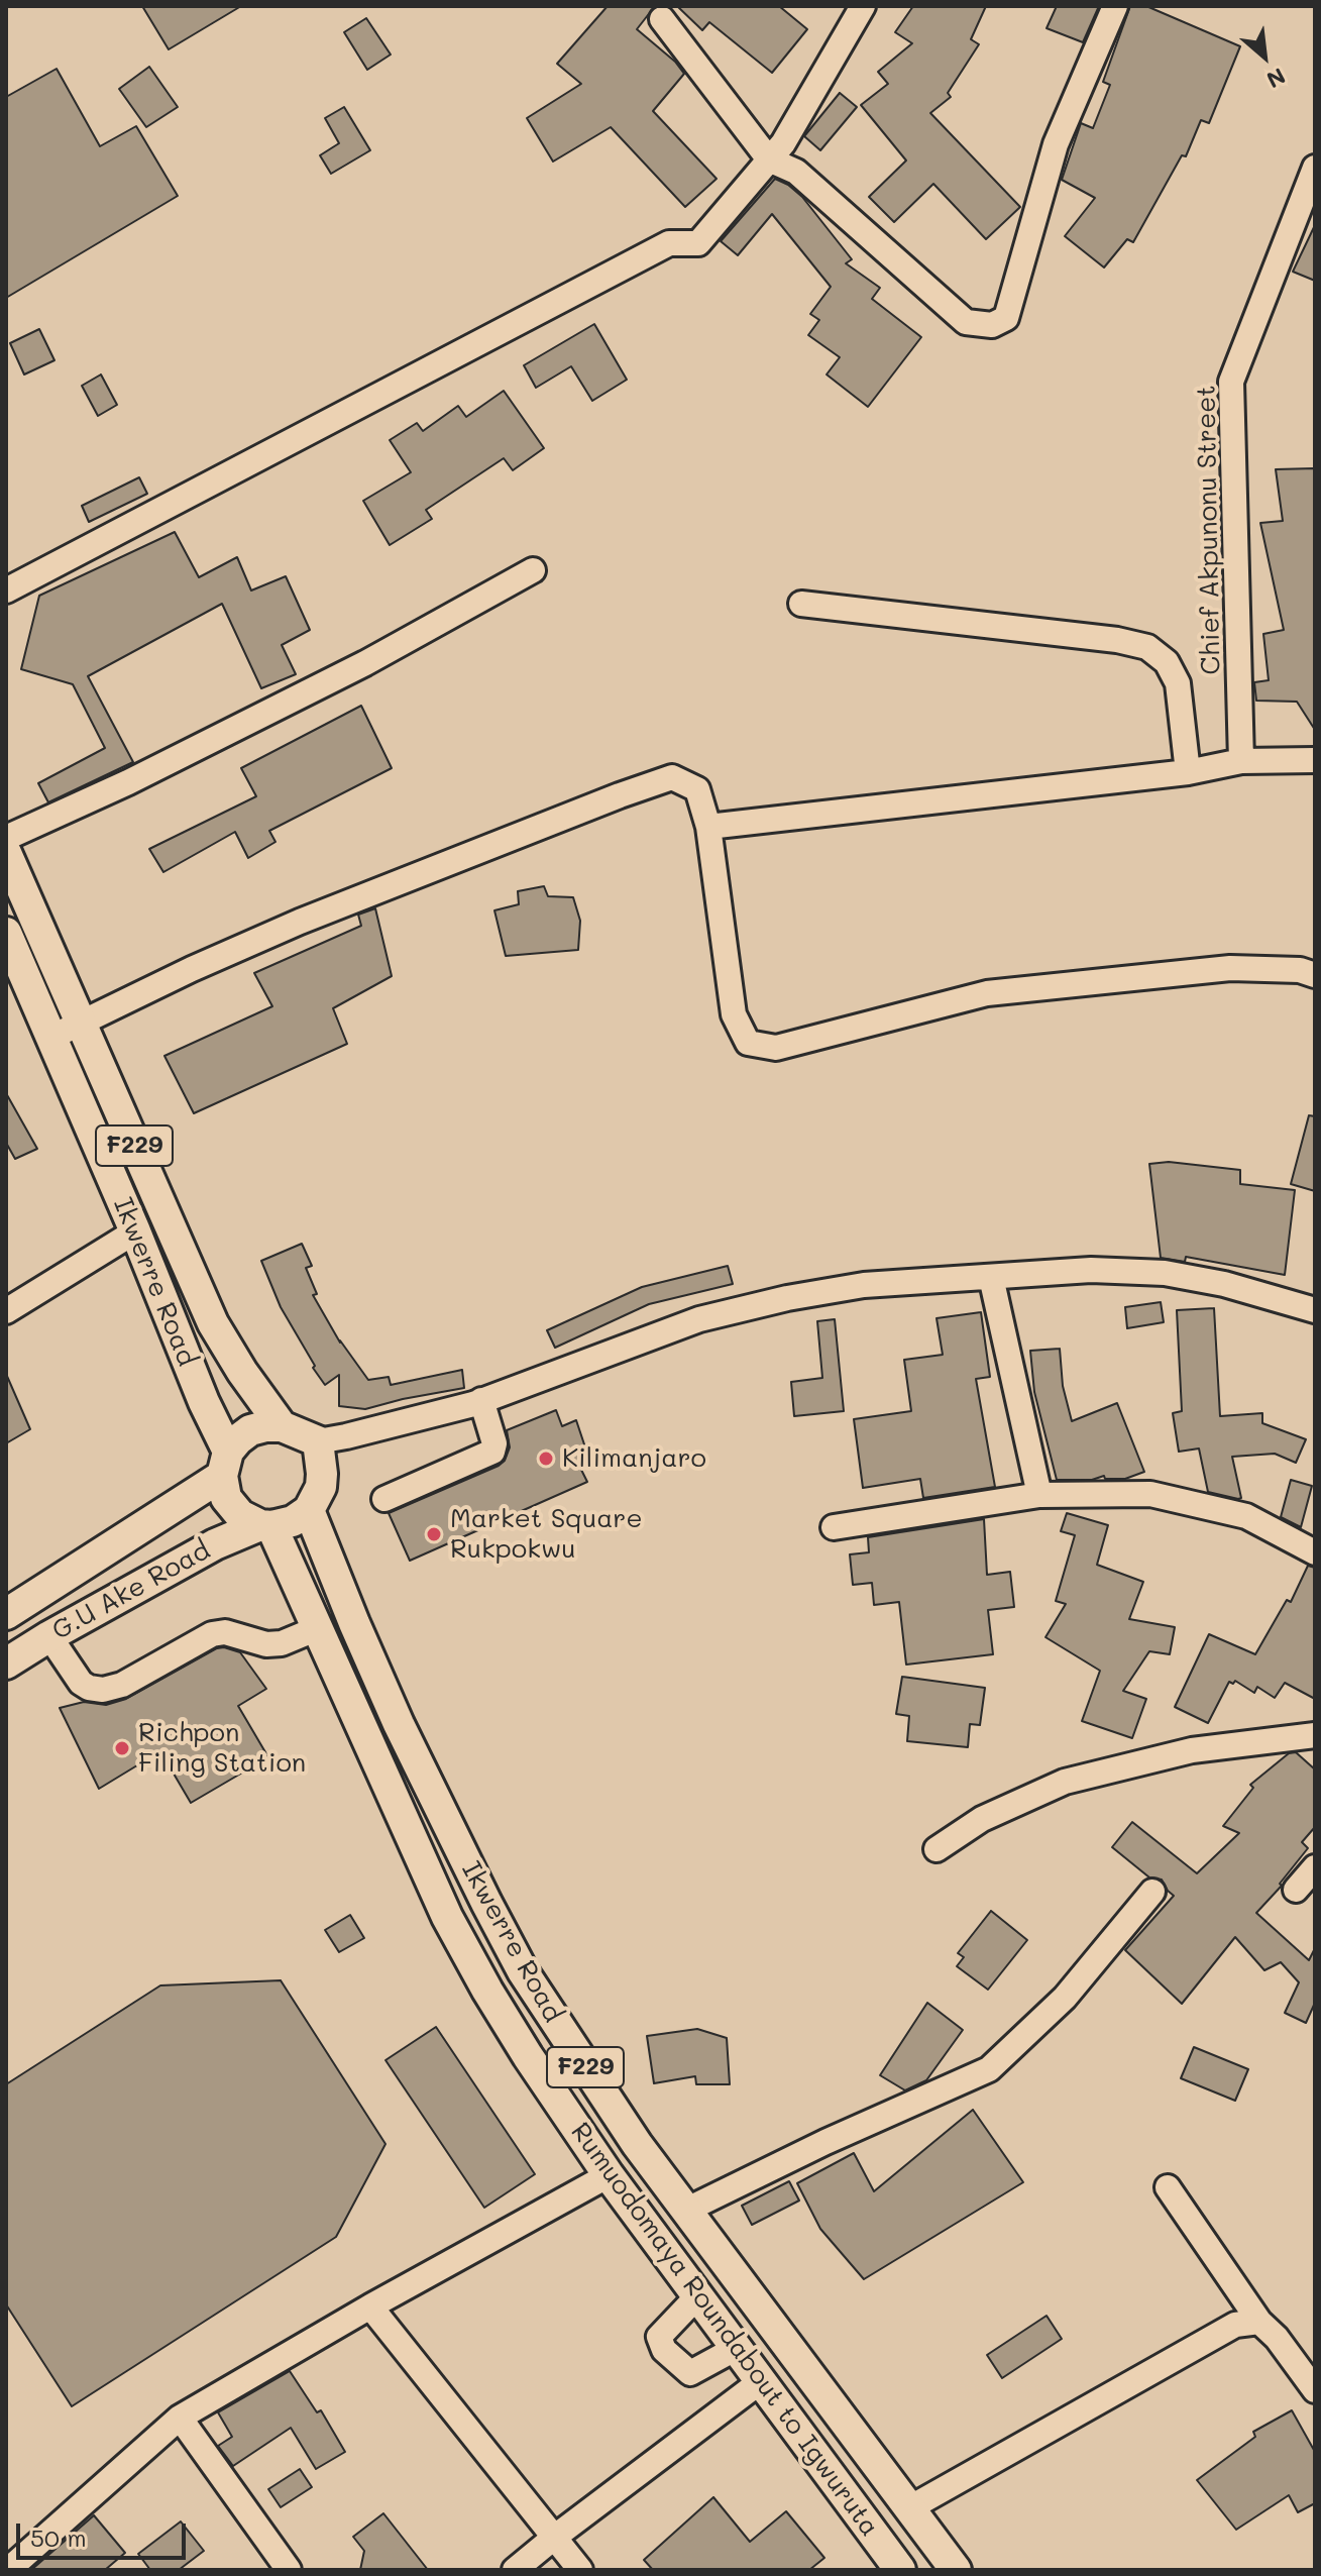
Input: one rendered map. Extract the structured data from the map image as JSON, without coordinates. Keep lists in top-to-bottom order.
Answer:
{
  "streets": {
    "main road": [
      "F229",
      "Ikwerre Road",
      "G.U Ake Road",
      "Rumuodomaya Roundabout to Igwuruta"
    ],
    "street": ["Chief Akpunonu Street"]
  },
  "crossings": [
    ["F229", "Ikwerre Road"],
    ["F229", "G.U Ake Road"],
    ["F229", "Rumuodomaya Roundabout to Igwuruta"],
    ["Ikwerre Road", "G.U Ake Road"],
    ["Ikwerre Road", "Rumuodomaya Roundabout to Igwuruta"],
    ["G.U Ake Road", "Rumuodomaya Roundabout to Igwuruta"]
  ],
  "places": ["Kilimanjaro", "Market Square Rukpokwu", "Richpon Filing Station"],
  "scale_bar": "50 m",
  "north": "bottom right"
}
